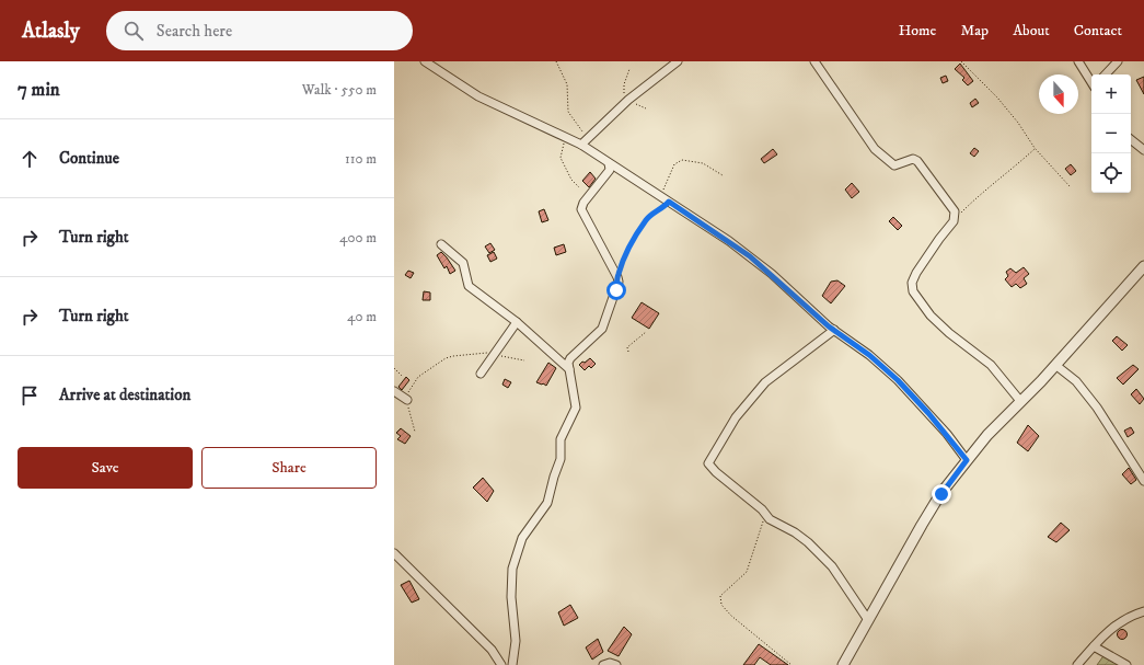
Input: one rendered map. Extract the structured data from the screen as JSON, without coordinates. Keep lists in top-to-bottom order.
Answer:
{
  "north": "bottom",
  "page": {
    "header": "Atlasly",
    "search": "Search here",
    "nav": [
      "Home",
      "Map",
      "About",
      "Contact"
    ],
    "heading": ["7 min", "Walk · 550 m"],
    "map_buttons": ["+", "−"],
    "list": [
      ["Continue", "110 m"],
      ["Turn right", "400 m"],
      ["Turn right", "40 m"],
      "Arrive at destination"
    ],
    "buttons": ["Save", "Share"]
  }
}
